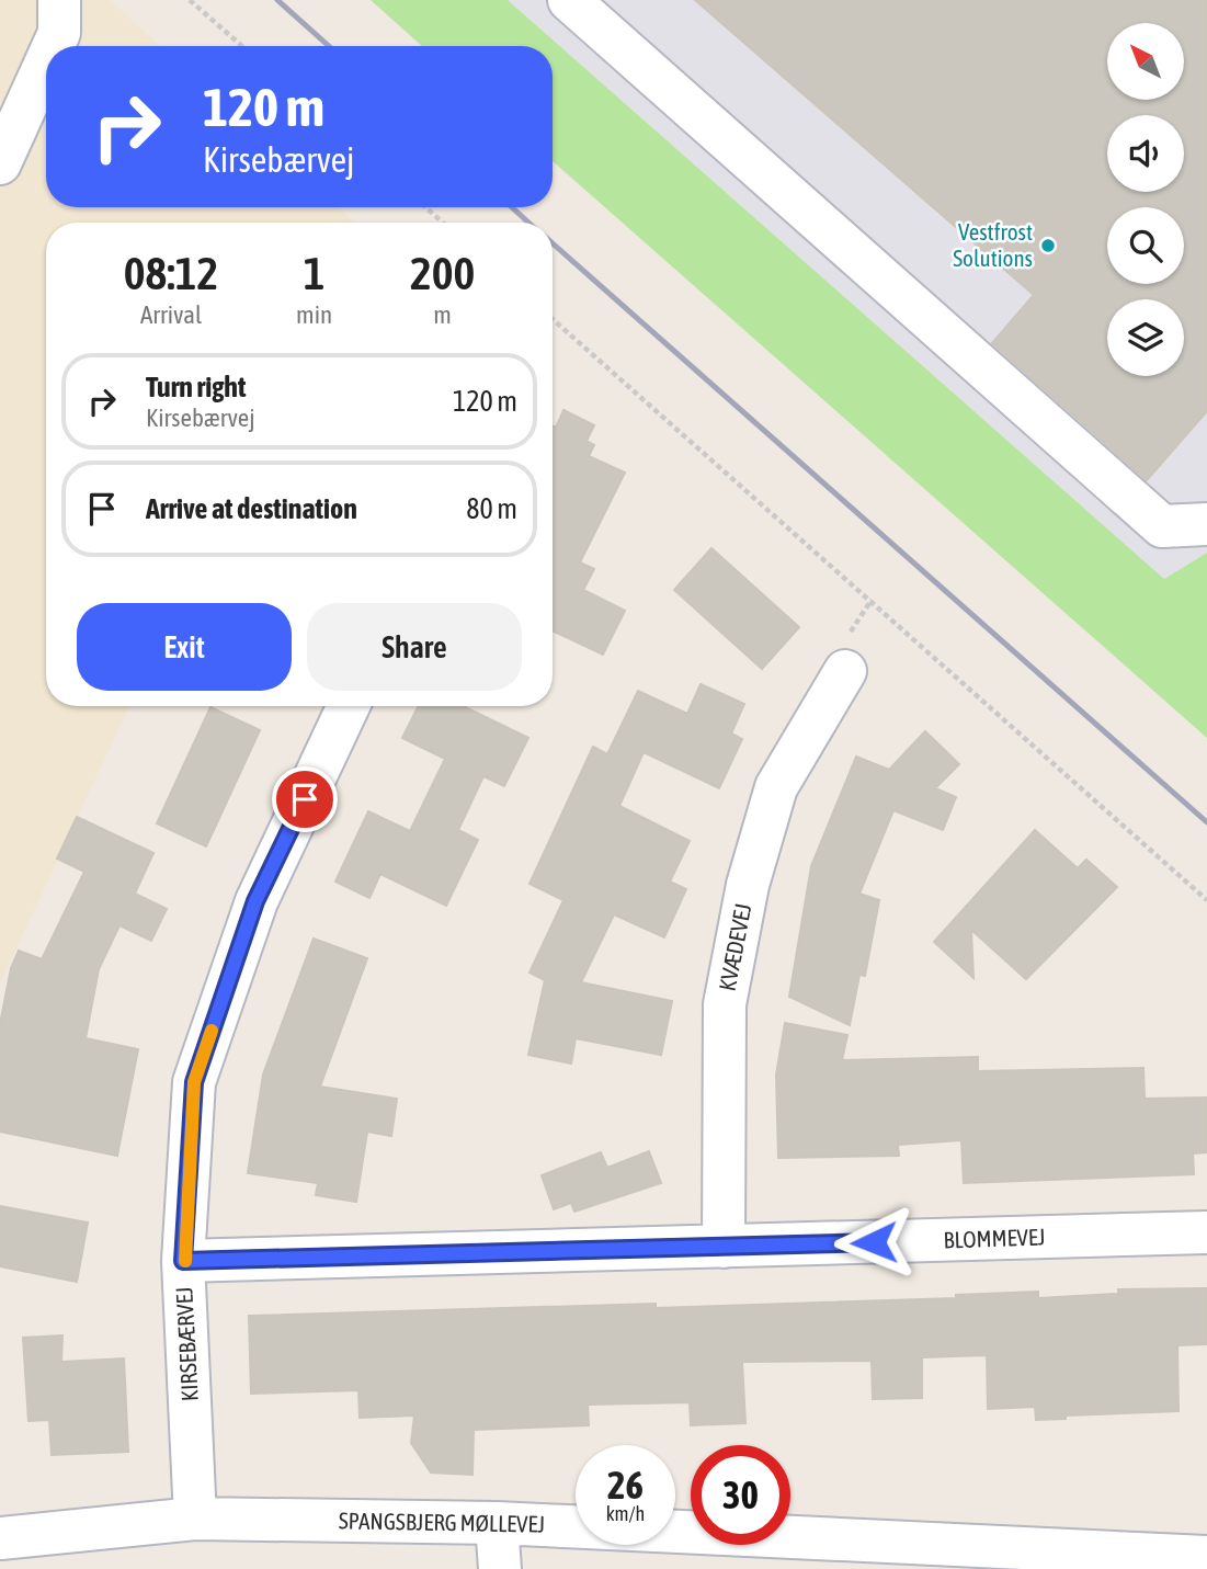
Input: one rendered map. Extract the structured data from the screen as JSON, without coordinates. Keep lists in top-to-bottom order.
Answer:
{
  "streets": {
    "street": [
      "KVÆDEVEJ",
      "BLOMMEVEJ",
      "KIRSEBÆRVEJ",
      "SPANGSBJERG MØLLEVEJ"
    ]
  },
  "crossings": [
    ["KVÆDEVEJ", "BLOMMEVEJ"],
    ["BLOMMEVEJ", "KIRSEBÆRVEJ"],
    ["KIRSEBÆRVEJ", "SPANGSBJERG MØLLEVEJ"]
  ],
  "places": ["Vestfrost Solutions"],
  "north": "top left",
  "page": {
    "turn": ["120 m", "Kirsebærvej"],
    "eta": [
      "08:12",
      "Arrival",
      "1",
      "min",
      "200",
      "m"
    ],
    "list": [
      {
        "name": "Turn right",
        "note": "Kirsebærvej",
        "value": "120 m"
      },
      {
        "name": "Arrive at destination",
        "value": "80 m"
      }
    ],
    "buttons": ["Exit", "Share"],
    "speed": "26 km/h",
    "limit": "30"
  }
}
